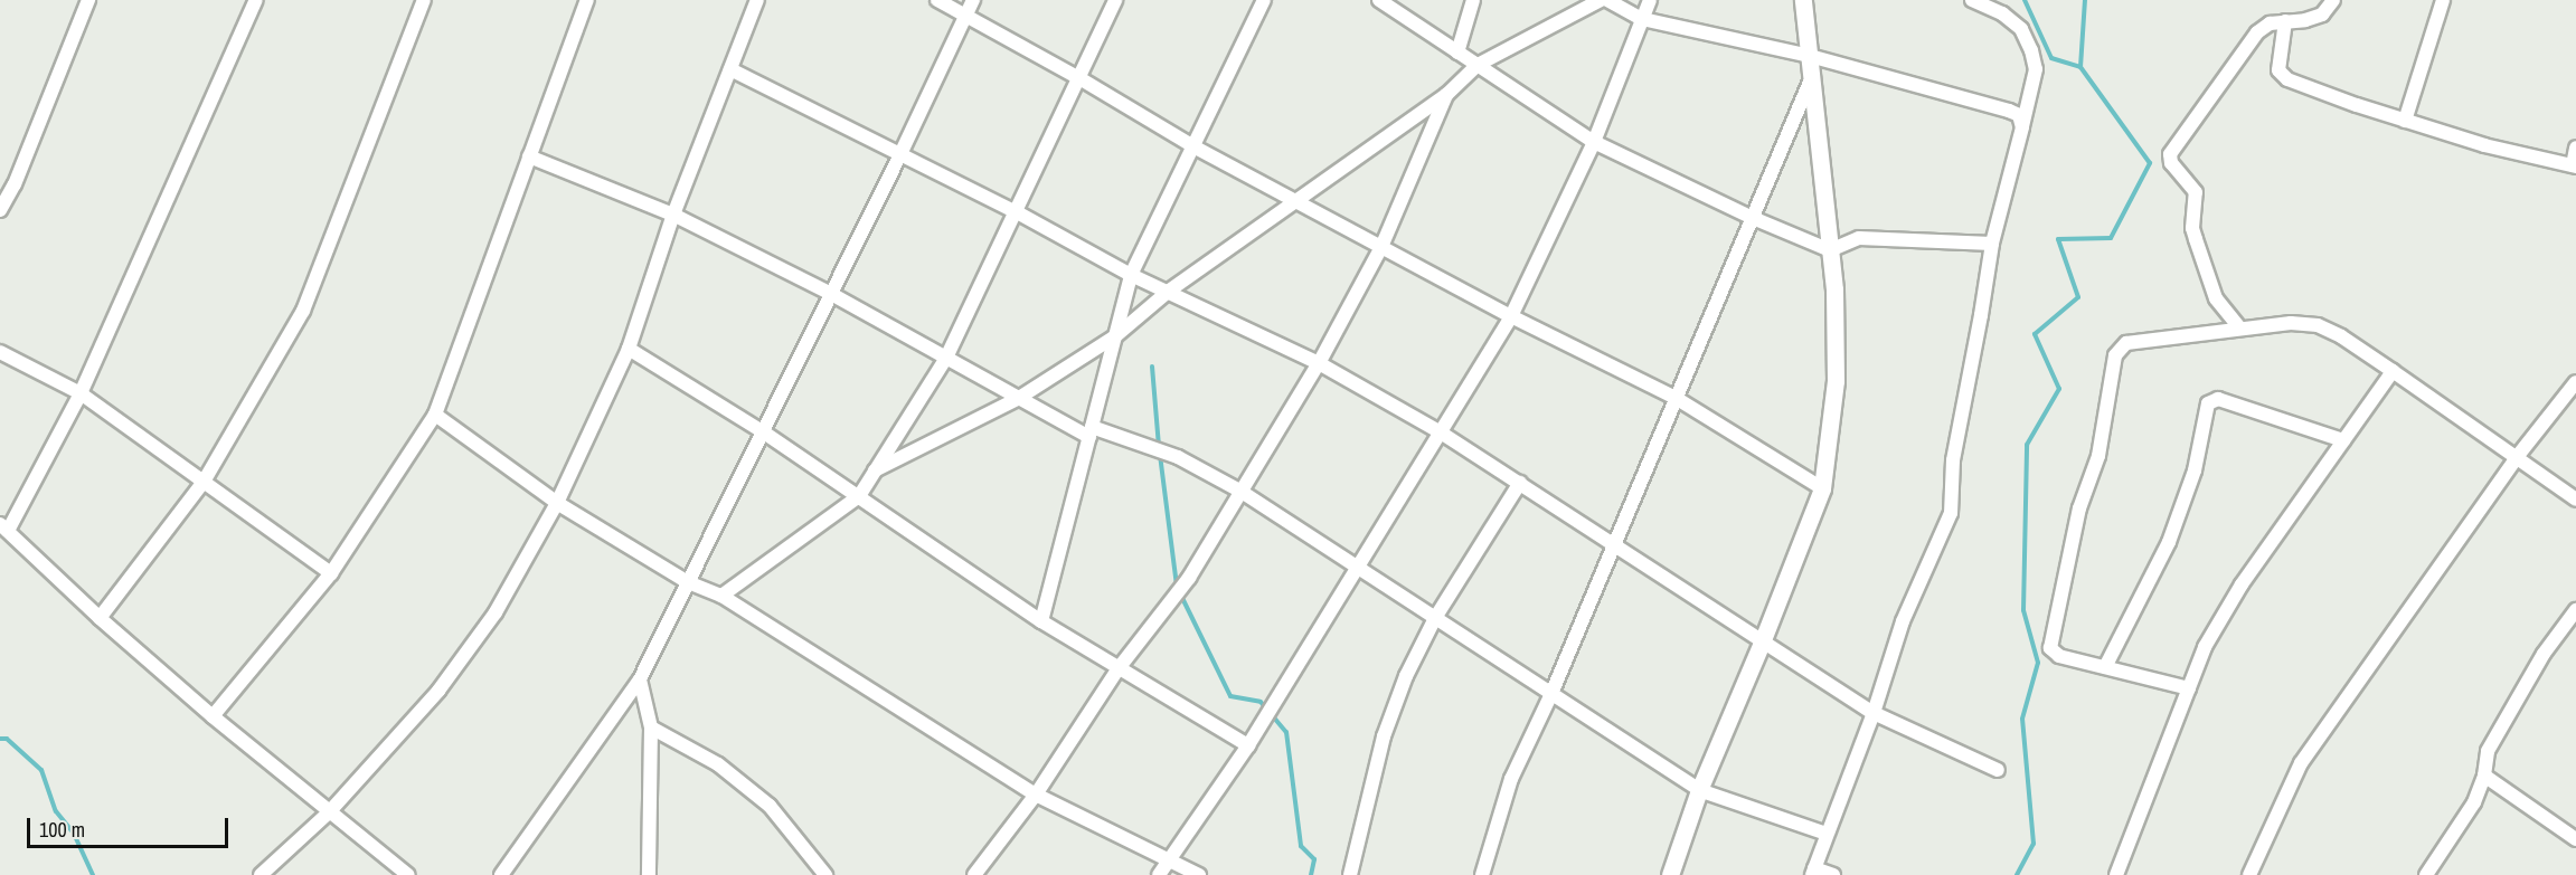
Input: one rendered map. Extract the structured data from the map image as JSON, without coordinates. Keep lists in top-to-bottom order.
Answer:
{
  "scale_bar": "100 m"
}
